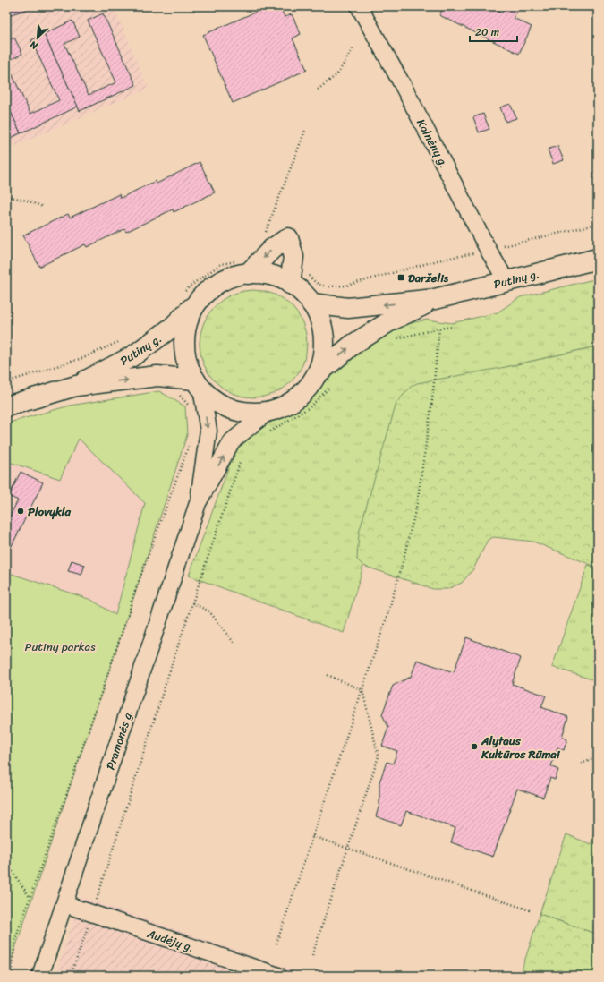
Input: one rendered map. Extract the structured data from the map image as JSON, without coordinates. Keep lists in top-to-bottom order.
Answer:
{
  "streets": {
    "main road": ["Putinų g."],
    "street": ["Kalnėnų g.", "Pramonės g.", "Audėjų g."]
  },
  "crossings": [
    ["Kalnėnų g.", "Putinų g."],
    ["Pramonės g.", "Audėjų g."]
  ],
  "parks": ["Putinų parkas"],
  "places": {
    "transit": ["Darželis"],
    "other": ["Plovykla", "Alytaus Kultūros Rūmai"]
  },
  "scale_bar": "20 m",
  "north": "bottom left"
}
